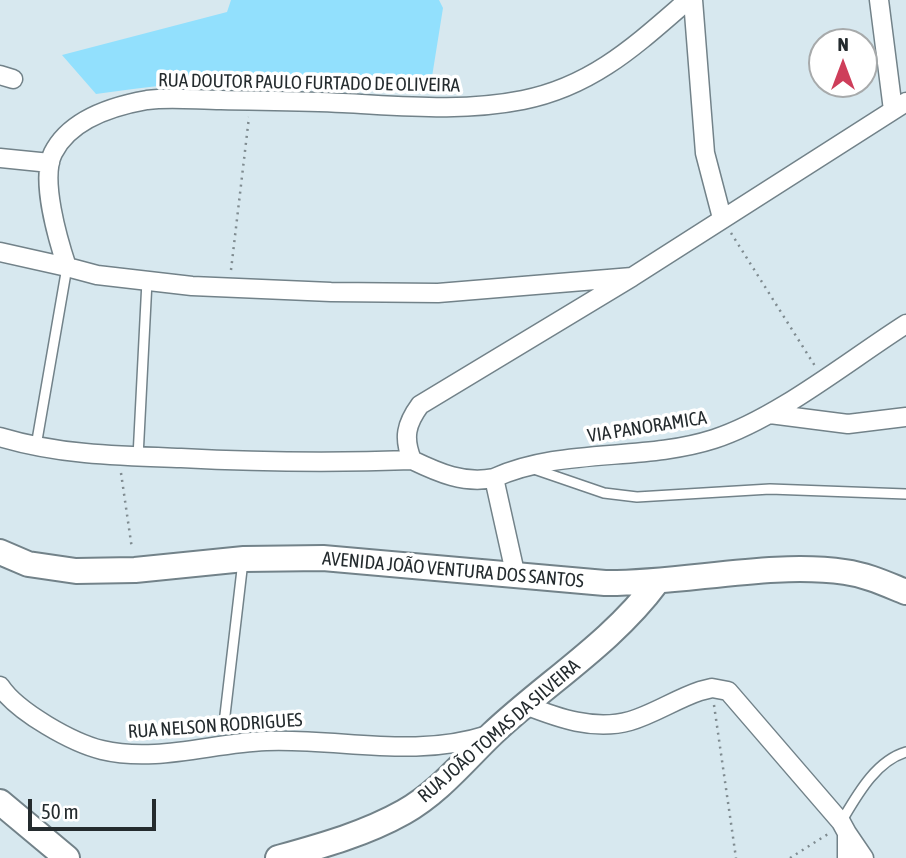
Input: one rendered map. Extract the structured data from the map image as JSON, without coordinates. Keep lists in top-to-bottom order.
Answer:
{
  "streets": {
    "main road": ["AVENIDA JOÃO VENTURA DOS SANTOS", "RUA JOÃO TOMAS DA SILVEIRA"],
    "street": ["RUA DOUTOR PAULO FURTADO DE OLIVEIRA", "VIA PANORAMICA", "RUA NELSON RODRIGUES"]
  },
  "crossings": [
    ["AVENIDA JOÃO VENTURA DOS SANTOS", "RUA JOÃO TOMAS DA SILVEIRA"],
    ["RUA NELSON RODRIGUES", "RUA JOÃO TOMAS DA SILVEIRA"]
  ],
  "scale_bar": "50 m",
  "north": "top"
}
